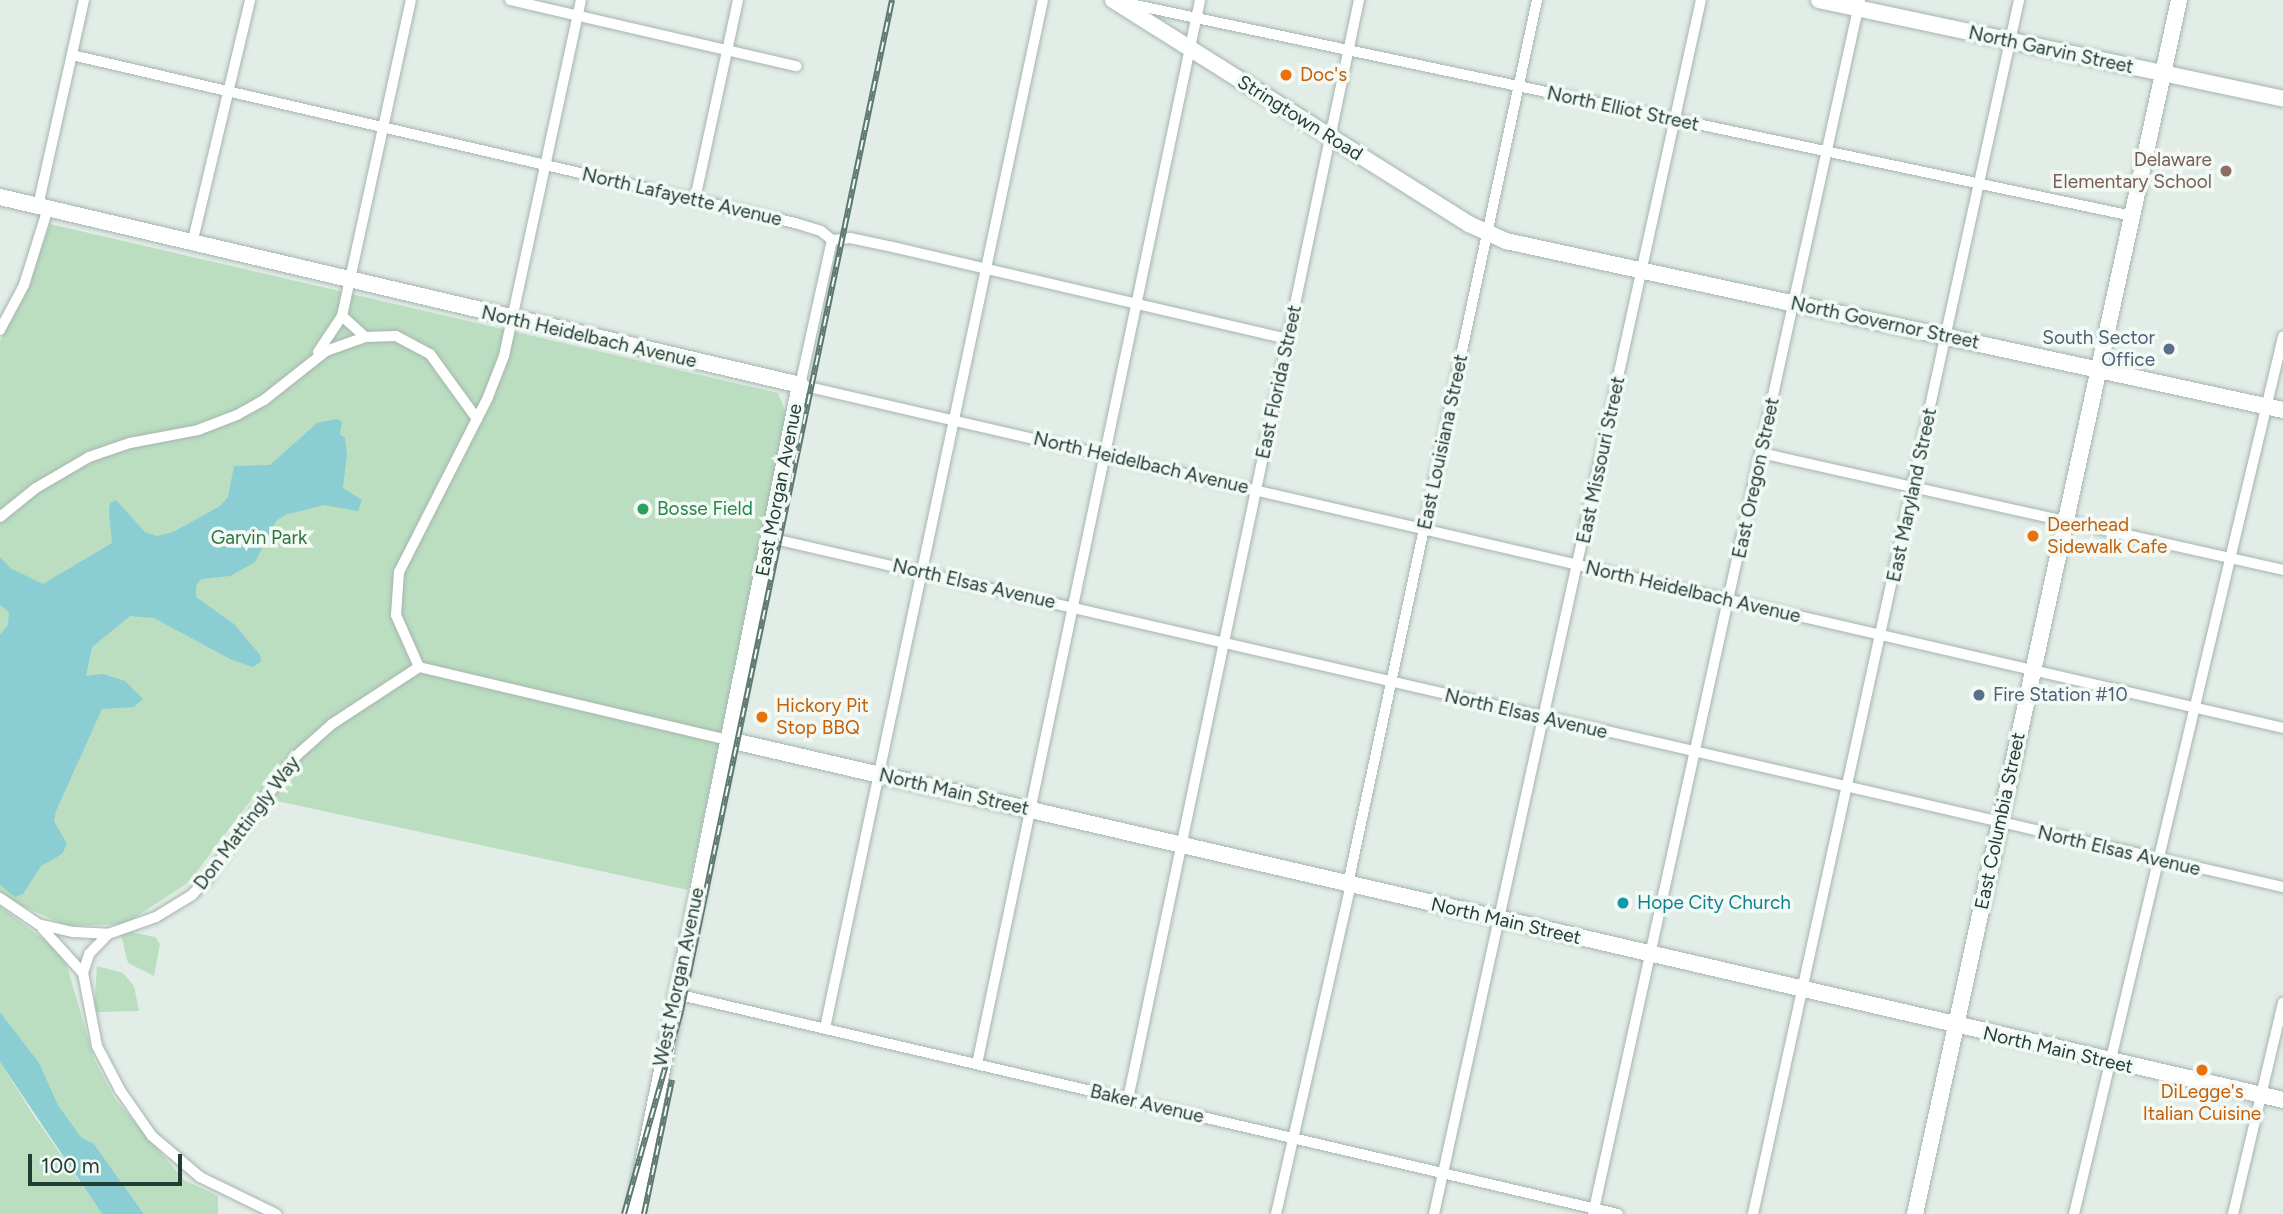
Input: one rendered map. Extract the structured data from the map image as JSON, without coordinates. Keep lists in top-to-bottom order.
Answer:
{
  "streets": {
    "street": [
      "North Garvin Street",
      "North Elliot Street",
      "Stringtown Road",
      "North Lafayette Avenue",
      "North Governor Street",
      "North Heidelbach Avenue",
      "East Florida Street",
      "East Louisiana Street",
      "East Missouri Street",
      "East Oregon Street",
      "East Morgan Avenue",
      "East Maryland Street",
      "North Elsas Avenue",
      "North Main Street",
      "East Columbia Street",
      "Don Mattingly Way",
      "West Morgan Avenue",
      "Baker Avenue"
    ]
  },
  "crossings": [
    ["North Garvin Street", "East Oregon Street"],
    ["North Garvin Street", "East Maryland Street"],
    ["North Garvin Street", "East Columbia Street"],
    ["North Elliot Street", "Stringtown Road"],
    ["North Elliot Street", "East Florida Street"],
    ["North Elliot Street", "East Louisiana Street"],
    ["North Elliot Street", "East Missouri Street"],
    ["North Elliot Street", "East Oregon Street"],
    ["North Elliot Street", "East Maryland Street"],
    ["North Elliot Street", "East Columbia Street"],
    ["Stringtown Road", "North Governor Street"],
    ["Stringtown Road", "East Florida Street"],
    ["Stringtown Road", "East Louisiana Street"],
    ["North Lafayette Avenue", "East Florida Street"],
    ["North Lafayette Avenue", "East Morgan Avenue"],
    ["North Governor Street", "East Louisiana Street"],
    ["North Governor Street", "East Missouri Street"],
    ["North Governor Street", "East Oregon Street"],
    ["North Governor Street", "East Maryland Street"],
    ["North Governor Street", "East Columbia Street"],
    ["North Heidelbach Avenue", "East Florida Street"],
    ["North Heidelbach Avenue", "East Louisiana Street"],
    ["North Heidelbach Avenue", "East Missouri Street"],
    ["North Heidelbach Avenue", "East Oregon Street"],
    ["North Heidelbach Avenue", "East Morgan Avenue"],
    ["North Heidelbach Avenue", "East Maryland Street"],
    ["North Heidelbach Avenue", "East Columbia Street"],
    ["East Florida Street", "North Elsas Avenue"],
    ["East Florida Street", "North Main Street"],
    ["East Florida Street", "Baker Avenue"],
    ["East Louisiana Street", "North Elsas Avenue"],
    ["East Louisiana Street", "North Main Street"],
    ["East Louisiana Street", "Baker Avenue"],
    ["East Missouri Street", "North Elsas Avenue"],
    ["East Missouri Street", "North Main Street"],
    ["East Missouri Street", "Baker Avenue"],
    ["East Oregon Street", "North Elsas Avenue"],
    ["East Oregon Street", "North Main Street"],
    ["East Oregon Street", "Baker Avenue"],
    ["East Morgan Avenue", "North Elsas Avenue"],
    ["East Morgan Avenue", "North Main Street"],
    ["East Morgan Avenue", "West Morgan Avenue"],
    ["East Maryland Street", "North Elsas Avenue"],
    ["East Maryland Street", "North Main Street"],
    ["North Elsas Avenue", "East Columbia Street"],
    ["North Main Street", "East Columbia Street"],
    ["North Main Street", "West Morgan Avenue"],
    ["West Morgan Avenue", "Baker Avenue"]
  ],
  "parks": ["Garvin Park"],
  "places": [
    "Doc's",
    "Delaware Elementary School",
    "South Sector Office",
    "Bosse Field",
    "Deerhead Sidewalk Cafe",
    "Fire Station #10",
    "Hickory Pit Stop BBQ",
    "Hope City Church",
    "DiLegge's Italian Cuisine"
  ],
  "scale_bar": "100 m"
}
